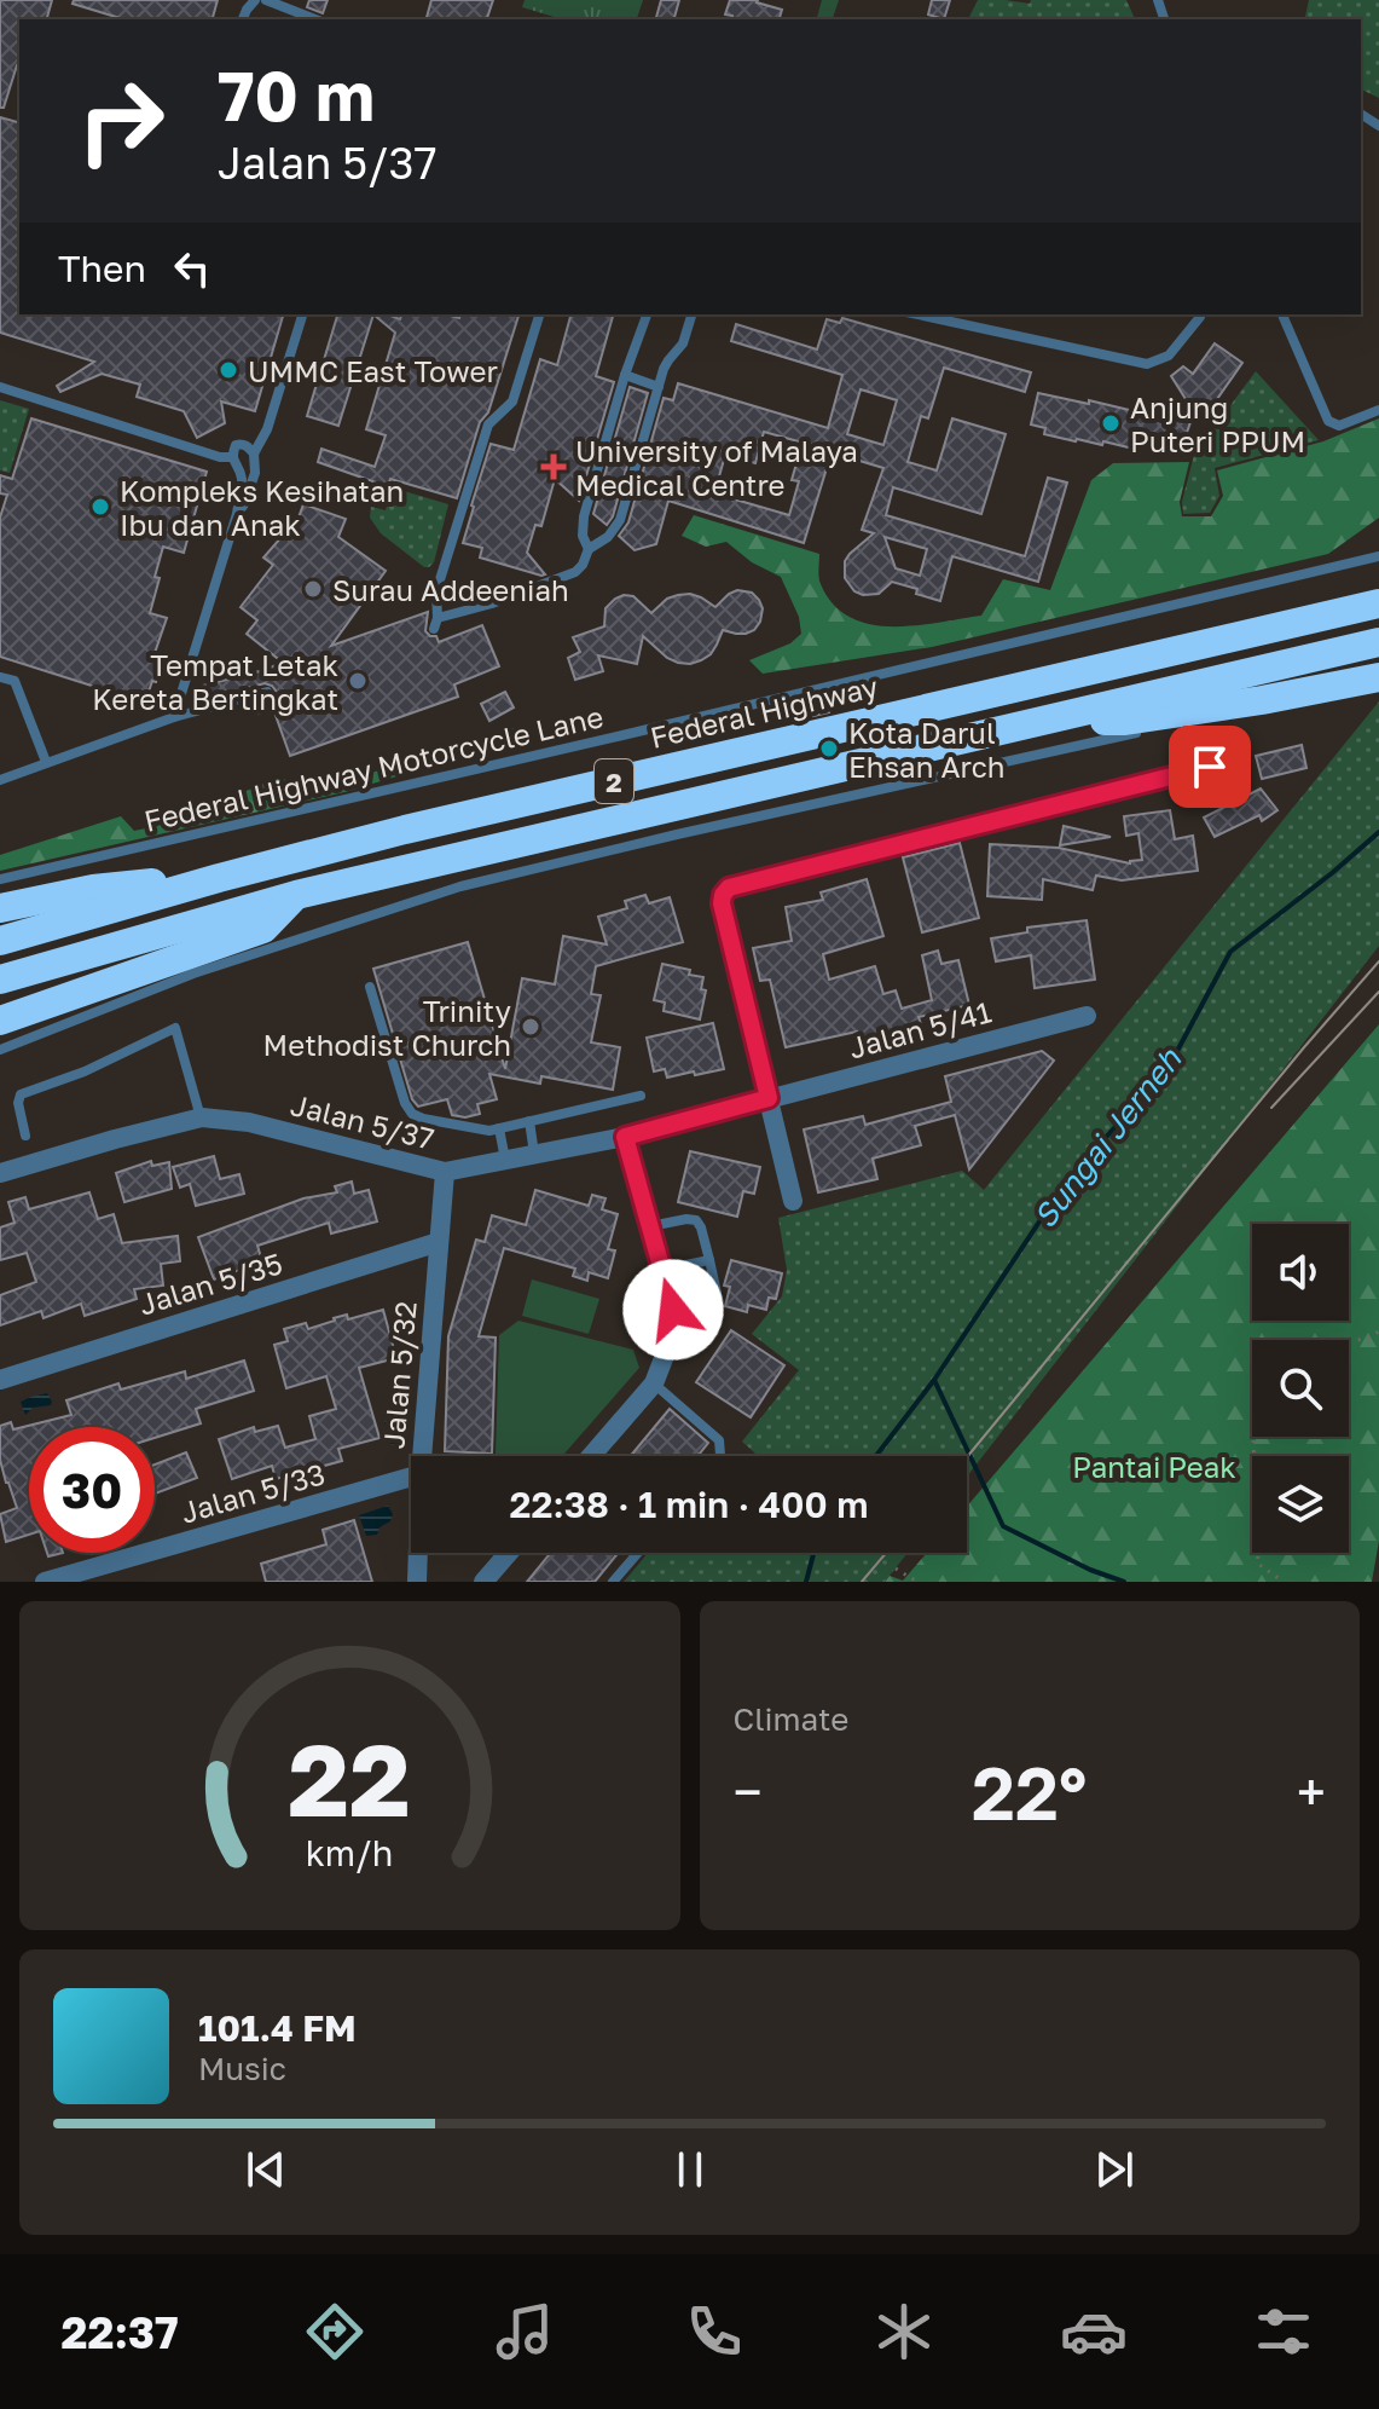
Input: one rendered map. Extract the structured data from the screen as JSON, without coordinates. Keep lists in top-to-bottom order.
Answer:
{
  "streets": {
    "highway": ["Federal Highway", "2"],
    "street": [
      "Jalan 5/41",
      "Jalan 5/37",
      "Jalan 5/35",
      "Jalan 5/32",
      "Jalan 5/33"
    ],
    "lane": ["Federal Highway Motorcycle Lane"]
  },
  "crossings": [
    ["Jalan 5/41", "Jalan 5/37"],
    ["Jalan 5/37", "Jalan 5/32"],
    ["Jalan 5/35", "Jalan 5/32"]
  ],
  "water": ["Sungai Jerneh"],
  "parks": ["Pantai Peak"],
  "places": {
    "other": [
      "UMMC East Tower",
      "Anjung Puteri PPUM",
      "Kompleks Kesihatan Ibu dan Anak",
      "Surau Addeeniah",
      "Tempat Letak Kereta Bertingkat",
      "Kota Darul Ehsan Arch",
      "Trinity Methodist Church"
    ],
    "health": ["University of Malaya Medical Centre"]
  },
  "page": {
    "turn": ["70 m", "Jalan 5/37"],
    "then": "Then",
    "limit": "30",
    "trip": "22:38 · 1 min · 400 m",
    "tile": "Climate",
    "heat": ["−", "22°", "+"],
    "song": ["101.4 FM", "Music"],
    "tabs": "22:37",
    "gauge": ["22", "km/h"]
  }
}
